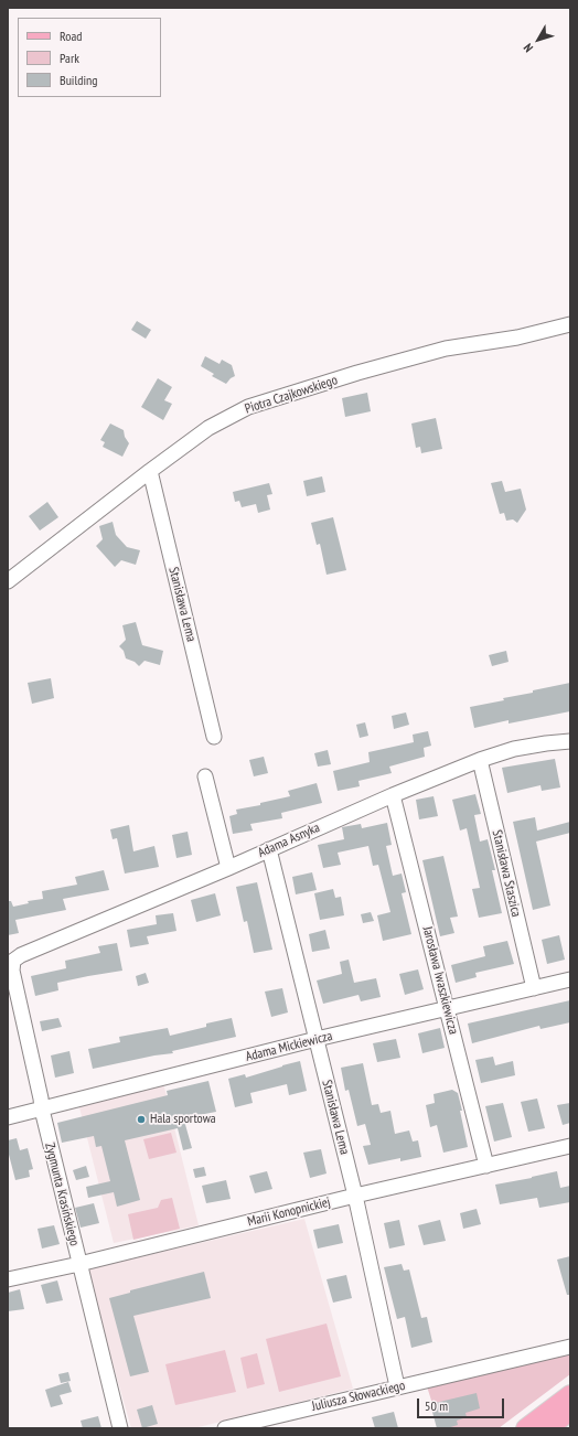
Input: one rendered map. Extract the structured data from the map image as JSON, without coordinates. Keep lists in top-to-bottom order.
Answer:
{
  "streets": {
    "street": [
      "Piotra Czajkowskiego",
      "Stanisława Lema",
      "Adama Asnyka",
      "Stanisława Staszica",
      "Jarosława Iwaszkiewicza",
      "Adama Mickiewicza",
      "Zygmunta Krasińskiego",
      "Marii Konopnickiej",
      "Juliusza Słowackiego"
    ]
  },
  "crossings": [
    ["Piotra Czajkowskiego", "Stanisława Lema"],
    ["Stanisława Lema", "Adama Asnyka"],
    ["Stanisława Lema", "Adama Mickiewicza"],
    ["Stanisława Lema", "Marii Konopnickiej"],
    ["Stanisława Lema", "Juliusza Słowackiego"],
    ["Adama Asnyka", "Stanisława Staszica"],
    ["Adama Asnyka", "Jarosława Iwaszkiewicza"],
    ["Adama Asnyka", "Zygmunta Krasińskiego"],
    ["Stanisława Staszica", "Adama Mickiewicza"],
    ["Jarosława Iwaszkiewicza", "Adama Mickiewicza"],
    ["Jarosława Iwaszkiewicza", "Marii Konopnickiej"],
    ["Adama Mickiewicza", "Zygmunta Krasińskiego"],
    ["Zygmunta Krasińskiego", "Marii Konopnickiej"]
  ],
  "places": ["Hala sportowa"],
  "legend": ["Road", "Park", "Building"],
  "scale_bar": "50 m",
  "north": "bottom left"
}
